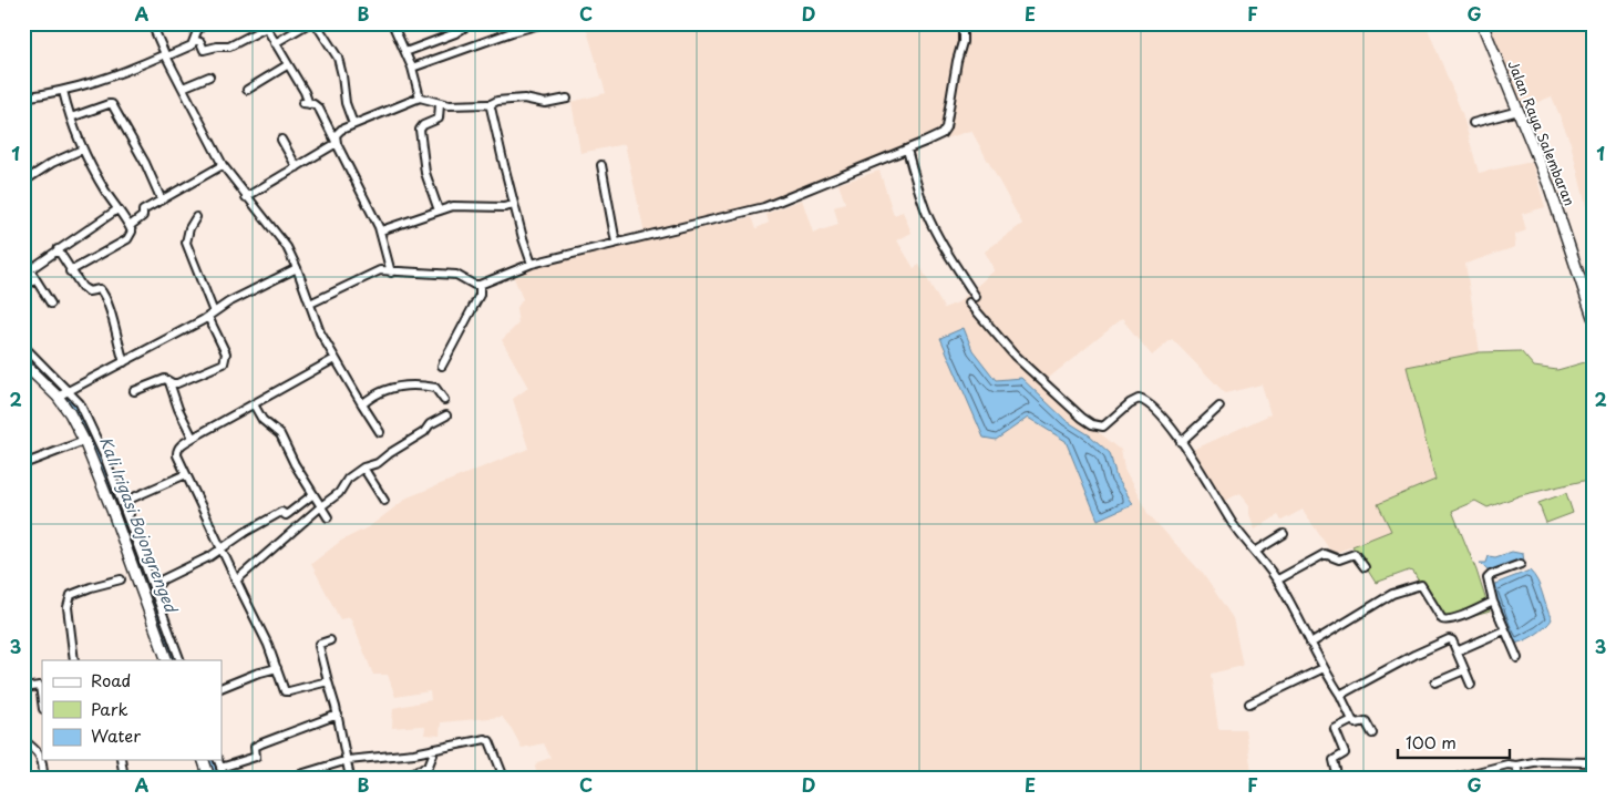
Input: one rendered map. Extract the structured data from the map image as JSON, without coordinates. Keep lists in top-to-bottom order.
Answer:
{
  "streets": {
    "main road": ["Jalan Raya Salembaran"]
  },
  "water": ["Kali Irigasi Bojongrenged"],
  "legend": ["Road", "Park", "Water"],
  "scale_bar": "100 m",
  "grid": {
    "columns": [
      "A",
      "B",
      "C",
      "D",
      "E",
      "F",
      "G"
    ],
    "rows": ["1", "2", "3"]
  }
}
